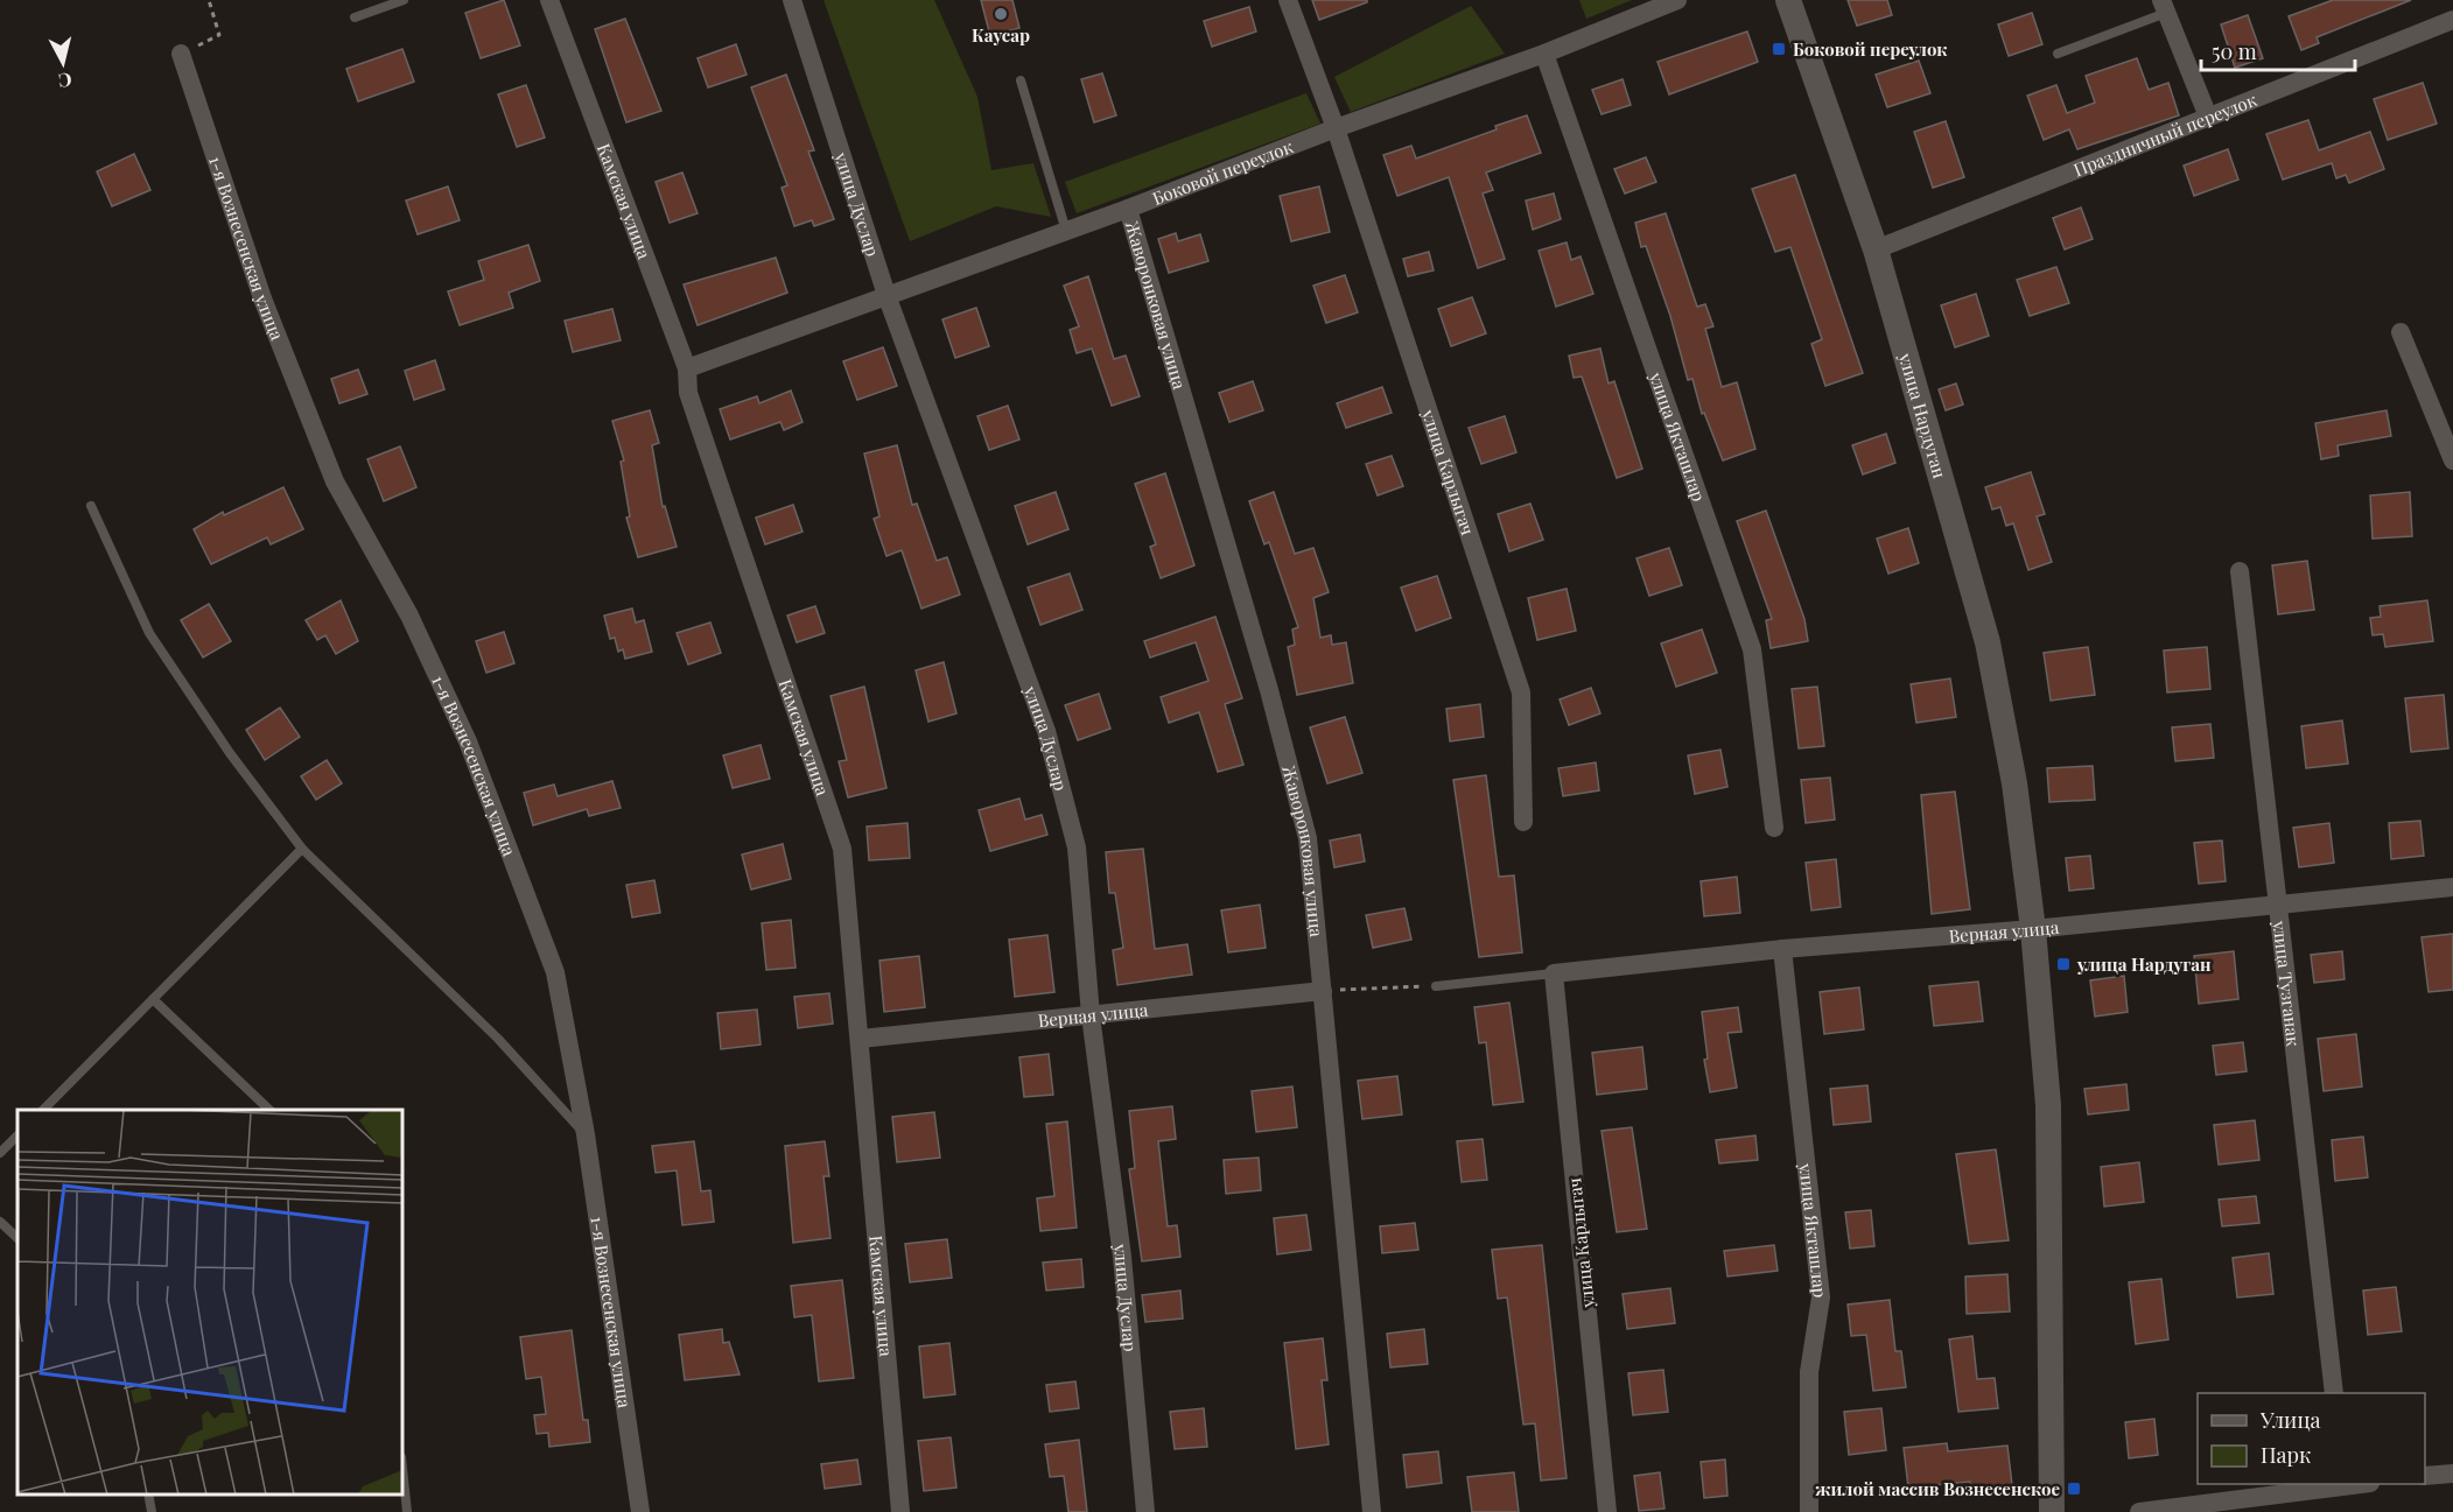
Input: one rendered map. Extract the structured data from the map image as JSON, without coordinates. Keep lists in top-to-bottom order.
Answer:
{
  "streets": {
    "street": [
      "Праздничный переулок",
      "Боковой переулок",
      "Камская улица",
      "улица Дуслар",
      "1-я Вознесенская улица",
      "Жаворонковая улица",
      "улица Нардуган",
      "улица Якташлар",
      "улица Карлыгач",
      "Верная улица",
      "улица Тузганак"
    ]
  },
  "crossings": [
    ["Праздничный переулок", "улица Нардуган"],
    ["Боковой переулок", "Камская улица"],
    ["Боковой переулок", "улица Дуслар"],
    ["Боковой переулок", "Жаворонковая улица"],
    ["Боковой переулок", "улица Якташлар"],
    ["Боковой переулок", "улица Карлыгач"],
    ["Камская улица", "Верная улица"],
    ["улица Дуслар", "Верная улица"],
    ["Жаворонковая улица", "Верная улица"],
    ["улица Нардуган", "Верная улица"],
    ["улица Якташлар", "Верная улица"],
    ["улица Карлыгач", "Верная улица"],
    ["Верная улица", "улица Тузганак"]
  ],
  "places": {
    "other": ["Каусар"],
    "transit": ["Боковой переулок", "улица Нардуган", "жилой массив Вознесенское"]
  },
  "legend": ["Улица", "Парк"],
  "scale_bar": "50 m",
  "north": "bottom"
}
